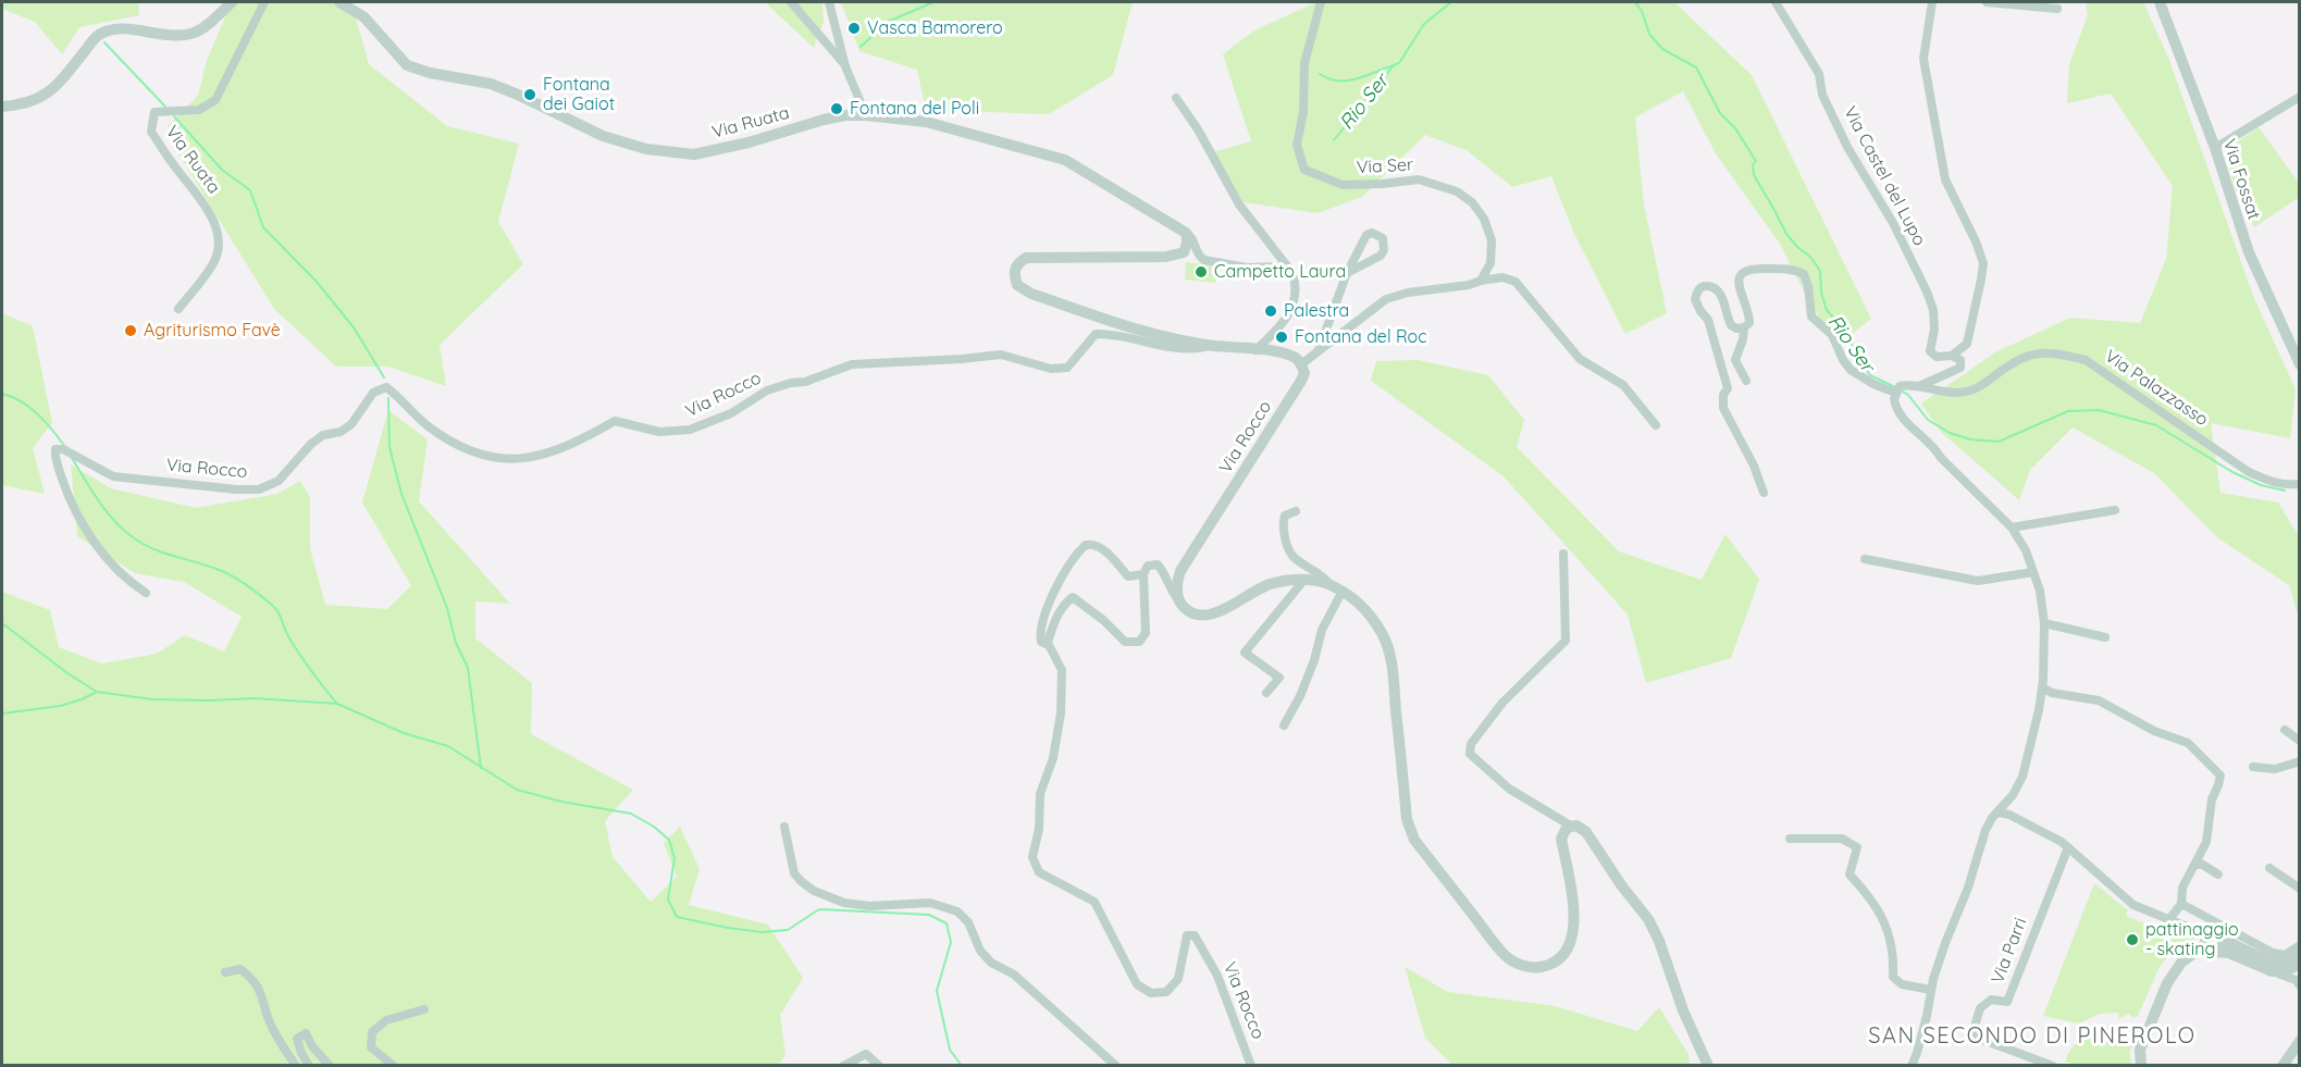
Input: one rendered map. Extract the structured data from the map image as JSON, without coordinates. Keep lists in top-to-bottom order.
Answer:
{
  "streets": {
    "street": [
      "Via Ruata",
      "Via Ser",
      "Via Castel del Lupo",
      "Via Fossat",
      "Via Palazzasso",
      "Via Rocco",
      "Via Parri"
    ]
  },
  "crossings": [
    ["Via Ruata", "Via Rocco"]
  ],
  "districts": ["SAN SECONDO DI PINEROLO"],
  "water": ["Rio Ser"],
  "places": [
    "Vasca Bamorero",
    "Fontana dei Gaiot",
    "Fontana del Poli",
    "Campetto Laura",
    "Palestra",
    "Agriturismo Favè",
    "Fontana del Roc",
    "pattinaggio - skating"
  ]
}
